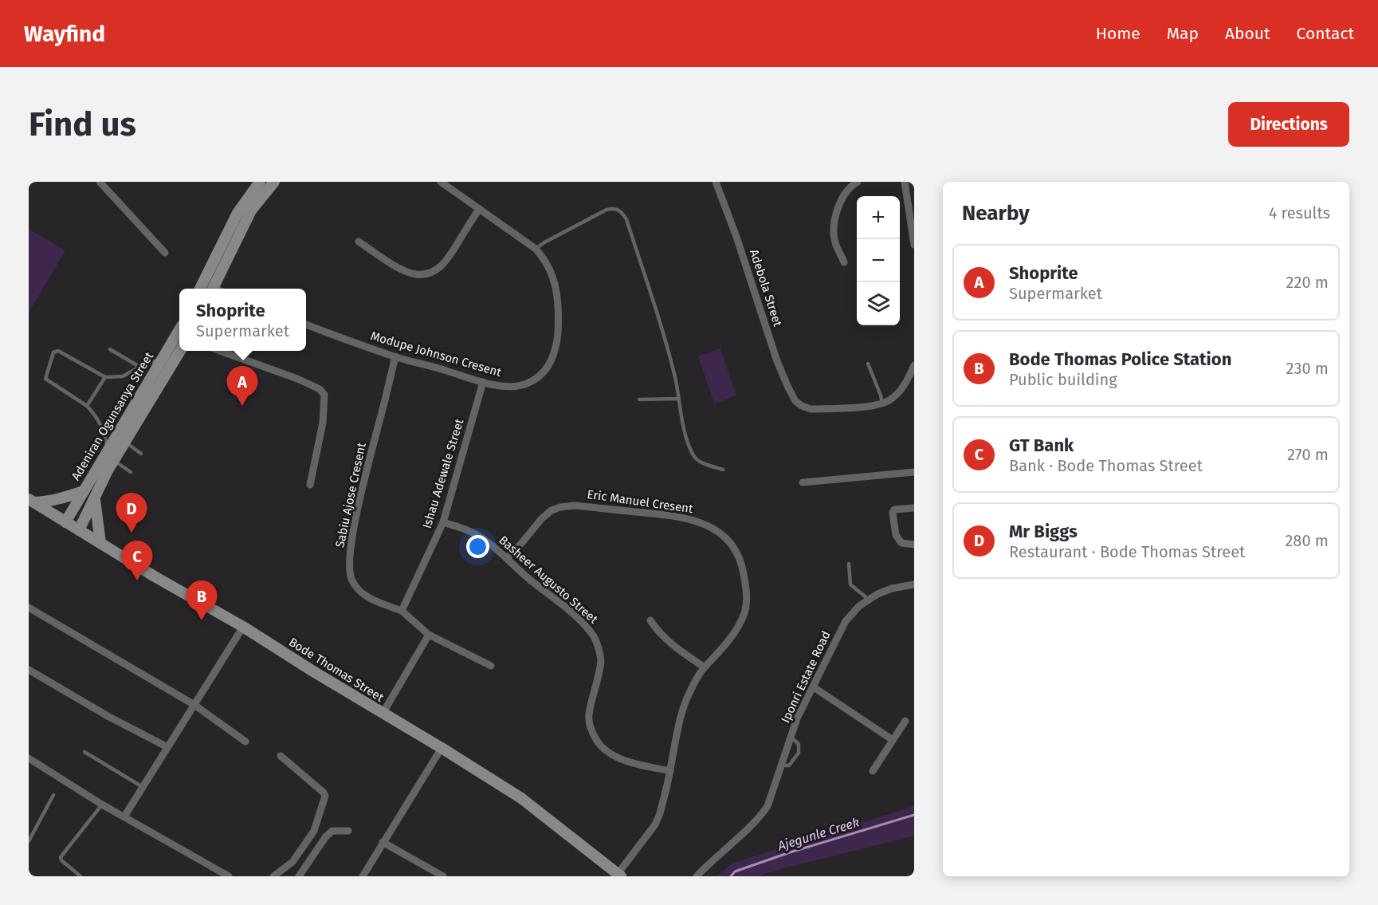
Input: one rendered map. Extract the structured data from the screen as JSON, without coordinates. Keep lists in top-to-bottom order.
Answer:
{
  "streets": {
    "main road": ["Adeniran Ogunsanya Street", "Bode Thomas Street"],
    "street": [
      "Adebola Street",
      "Modupe Johnson Cresent",
      "Ishau Adewale Street",
      "Sabiu Ajose Cresent",
      "Eric Manuel Cresent",
      "Basheer Augusto Street",
      "Iponri Estate Road"
    ]
  },
  "crossings": [
    ["Modupe Johnson Cresent", "Ishau Adewale Street"],
    ["Modupe Johnson Cresent", "Sabiu Ajose Cresent"],
    ["Adeniran Ogunsanya Street", "Bode Thomas Street"],
    ["Ishau Adewale Street", "Sabiu Ajose Cresent"],
    ["Ishau Adewale Street", "Basheer Augusto Street"],
    ["Eric Manuel Cresent", "Basheer Augusto Street"],
    ["Eric Manuel Cresent", "Bode Thomas Street"]
  ],
  "water": ["Ajegunle Creek"],
  "page": {
    "header": "Wayfind",
    "nav": [
      "Home",
      "Map",
      "About",
      "Contact"
    ],
    "buttons": "Directions",
    "title": "Find us",
    "heading": ["Nearby", "4 results"],
    "map_buttons": ["+", "−"],
    "list": [
      {
        "mark": "A",
        "name": "Shoprite",
        "note": "Supermarket",
        "value": "220 m"
      },
      {
        "mark": "B",
        "name": "Bode Thomas Police Station",
        "note": "Public building",
        "value": "230 m"
      },
      {
        "mark": "C",
        "name": "GT Bank",
        "note": "Bank · Bode Thomas Street",
        "value": "270 m"
      },
      {
        "mark": "D",
        "name": "Mr Biggs",
        "note": "Restaurant · Bode Thomas Street",
        "value": "280 m"
      }
    ],
    "popup": ["Shoprite", "Supermarket"],
    "pins": [
      "A",
      "D",
      "C",
      "B"
    ]
  }
}
